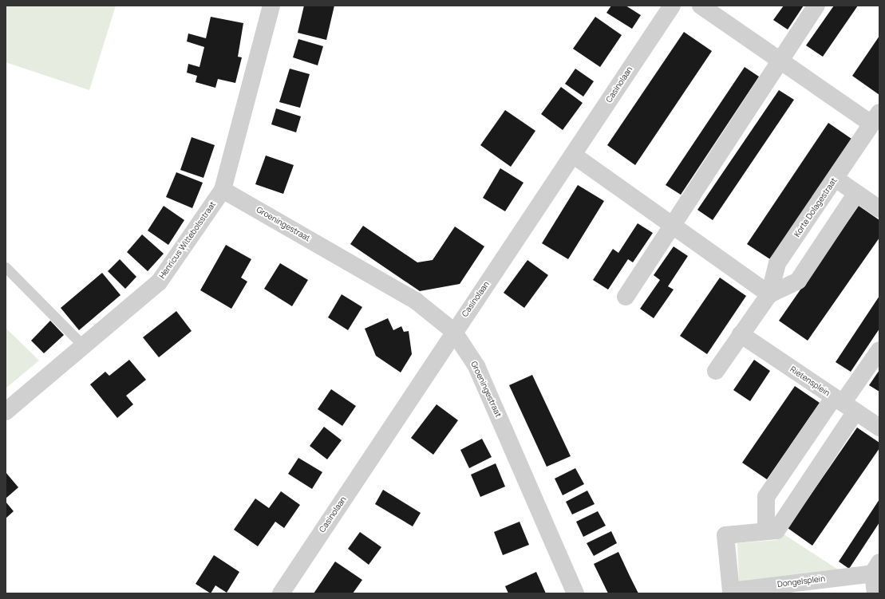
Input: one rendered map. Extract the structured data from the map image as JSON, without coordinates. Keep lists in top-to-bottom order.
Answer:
{
  "streets": {
    "street": [
      "Casinolaan",
      "Korte Dolagestraat",
      "Groeningestraat",
      "Henricus Wittebolsstraat",
      "Rietensplein",
      "Dongelsplein"
    ]
  },
  "crossings": [
    ["Casinolaan", "Groeningestraat"],
    ["Korte Dolagestraat", "Rietensplein"],
    ["Groeningestraat", "Henricus Wittebolsstraat"],
    ["Rietensplein", "Dongelsplein"]
  ]
}
